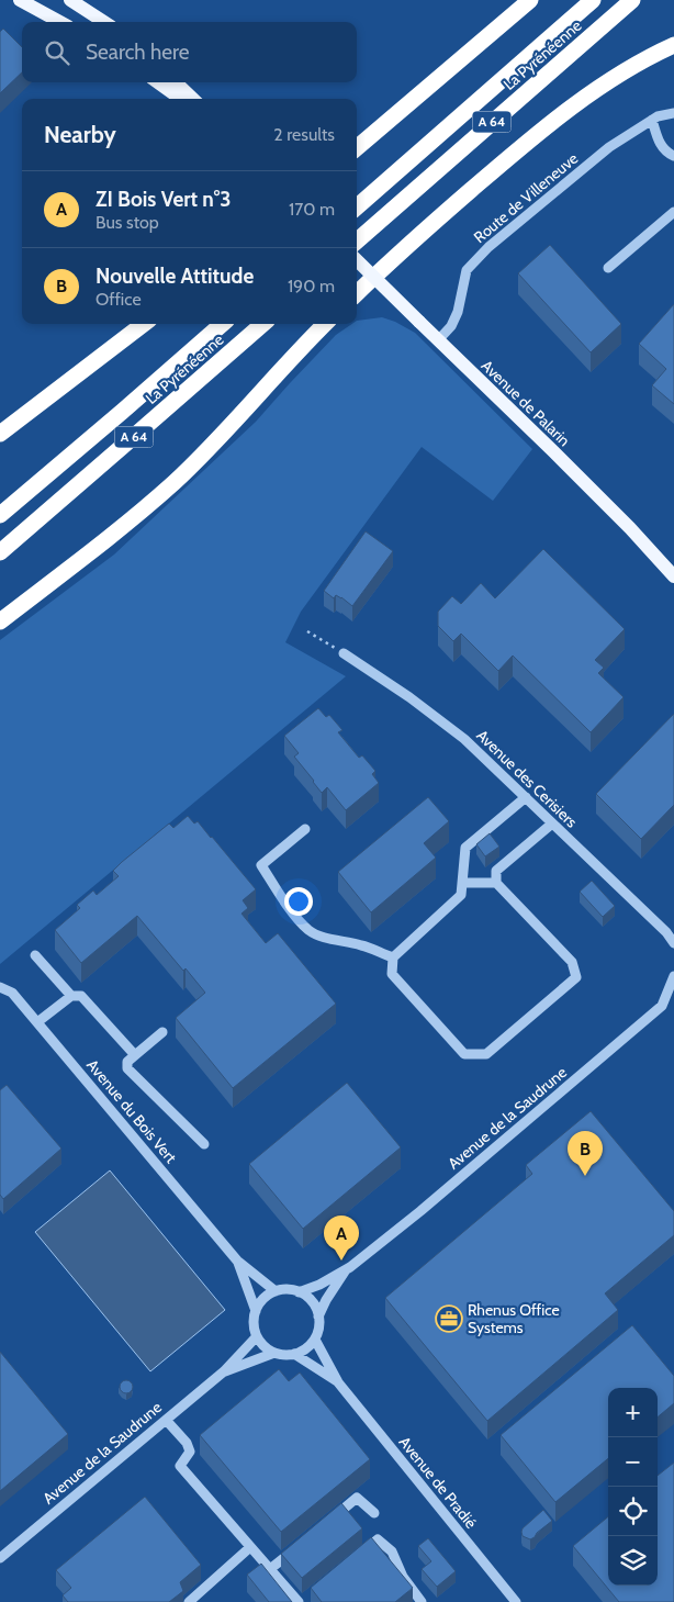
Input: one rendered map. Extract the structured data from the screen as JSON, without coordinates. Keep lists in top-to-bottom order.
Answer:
{
  "streets": {
    "highway": ["La Pyrénéenne", "A 64"],
    "main road": ["Avenue de Palarin"],
    "street": [
      "Route de Villeneuve",
      "Avenue des Cerisiers",
      "Avenue du Bois Vert",
      "Avenue de la Saudrune",
      "Avenue de Pradié"
    ]
  },
  "crossings": [
    ["Route de Villeneuve", "Avenue de Palarin"],
    ["Avenue du Bois Vert", "Avenue de la Saudrune"],
    ["Avenue du Bois Vert", "Avenue de Pradié"],
    ["Avenue de la Saudrune", "Avenue de Pradié"]
  ],
  "places": {
    "office": ["Rhenus Office Systems"]
  },
  "page": {
    "search": "Search here",
    "heading": ["Nearby", "2 results"],
    "list": [
      {
        "mark": "A",
        "name": "ZI Bois Vert n°3",
        "note": "Bus stop",
        "value": "170 m"
      },
      {
        "mark": "B",
        "name": "Nouvelle Attitude",
        "note": "Office",
        "value": "190 m"
      }
    ],
    "pins": ["B", "A"],
    "map_buttons": ["+", "−"]
  }
}
